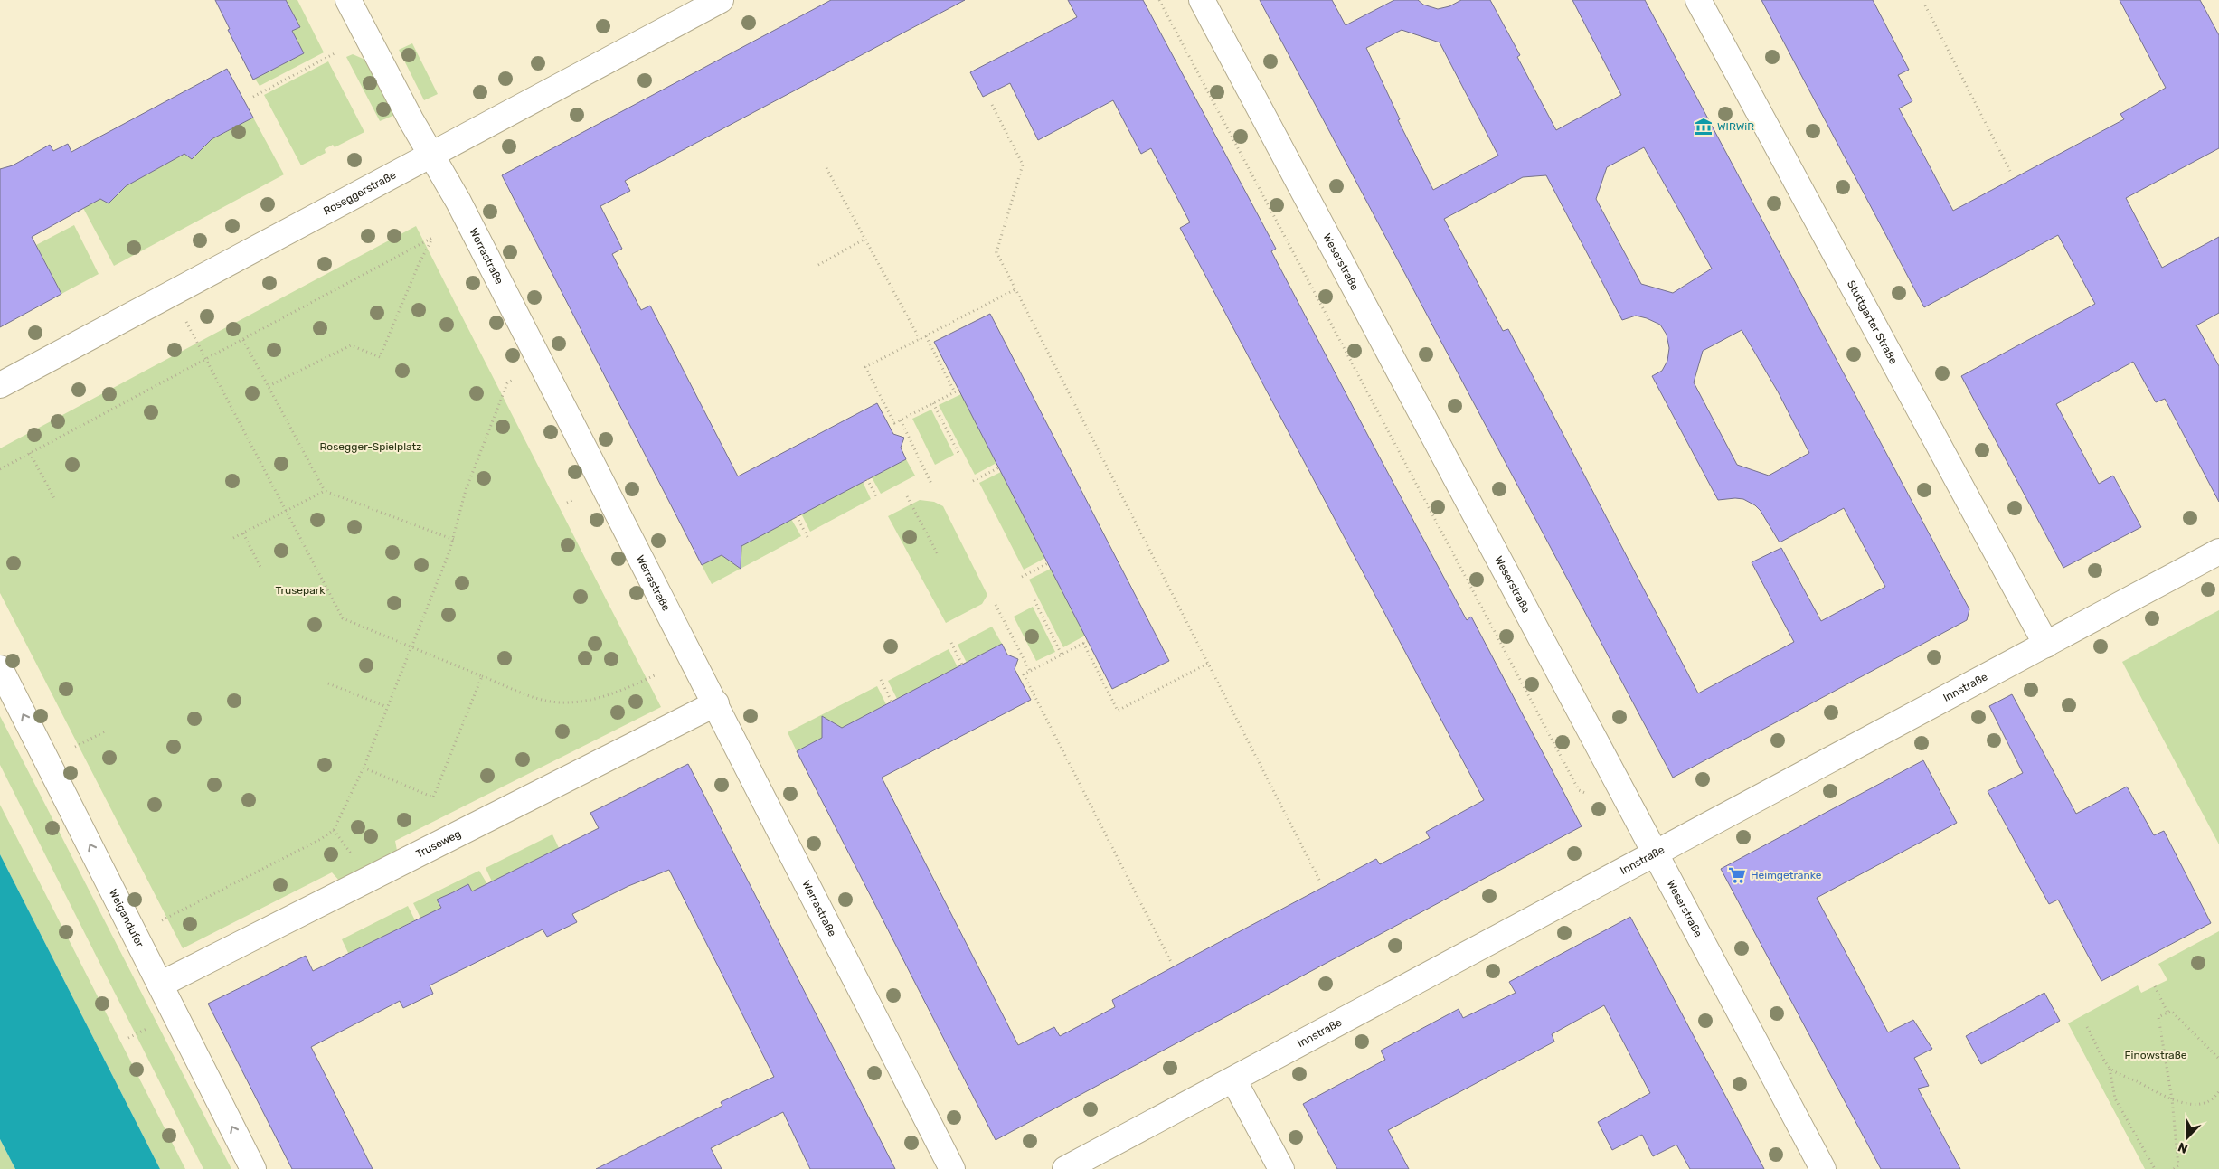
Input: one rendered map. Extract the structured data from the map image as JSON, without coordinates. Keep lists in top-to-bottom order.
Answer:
{
  "streets": {
    "street": [
      "Roseggerstraße",
      "Werrastraße",
      "Weserstraße",
      "Stuttgarter Straße",
      "Innstraße",
      "Truseweg",
      "Weigandufer"
    ]
  },
  "crossings": [
    ["Roseggerstraße", "Werrastraße"],
    ["Werrastraße", "Truseweg"],
    ["Weserstraße", "Innstraße"],
    ["Stuttgarter Straße", "Innstraße"],
    ["Truseweg", "Weigandufer"]
  ],
  "one_way": ["Weigandufer"],
  "parks": ["Rosegger-Spielplatz", "Trusepark", "Finowstraße"],
  "places": {
    "museum": ["WIRWiR"],
    "supermarket": ["Heimgetränke"]
  },
  "north": "bottom left"
}
